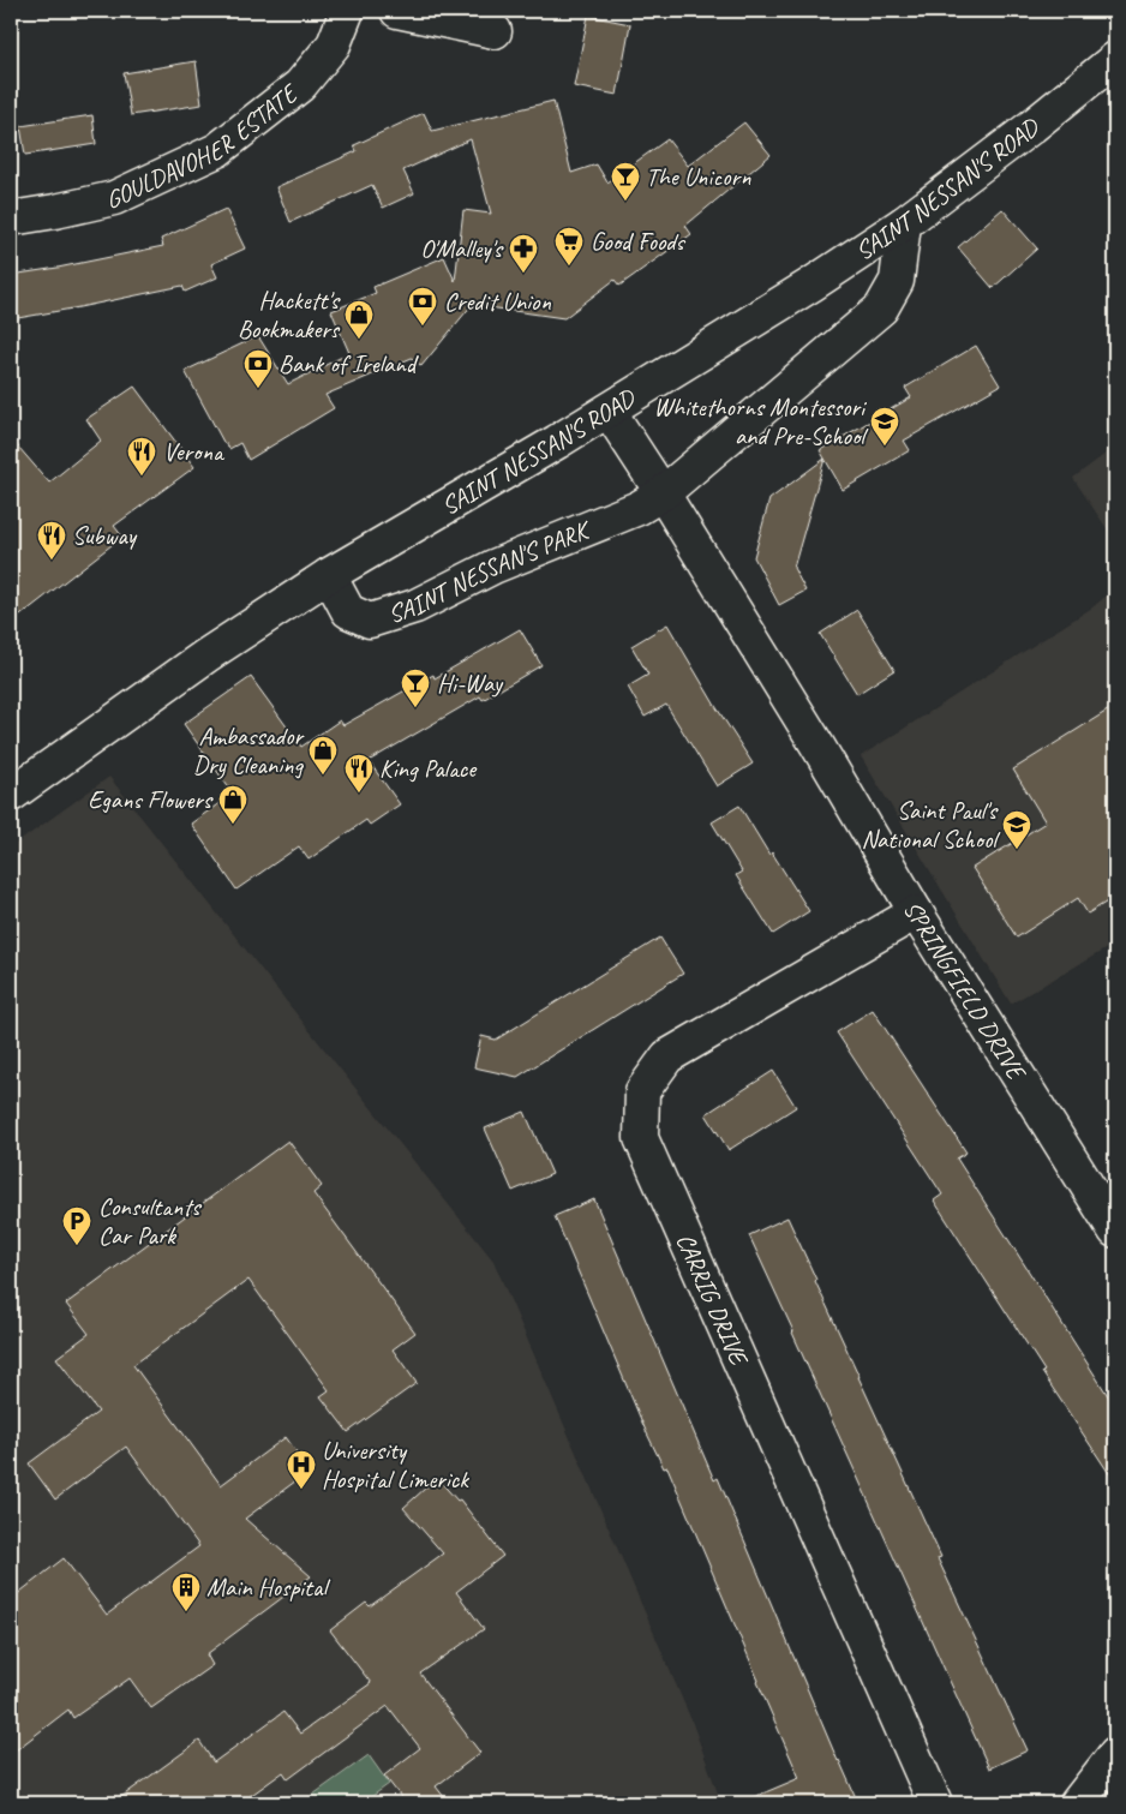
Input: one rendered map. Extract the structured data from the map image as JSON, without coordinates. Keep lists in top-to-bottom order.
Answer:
{
  "streets": {
    "street": [
      "GOULDAVOHER ESTATE",
      "SAINT NESSAN'S ROAD",
      "SAINT NESSAN'S PARK",
      "SPRINGFIELD DRIVE",
      "CARRIG DRIVE"
    ]
  },
  "crossings": [
    ["SAINT NESSAN'S ROAD", "SAINT NESSAN'S PARK"],
    ["SAINT NESSAN'S PARK", "SPRINGFIELD DRIVE"],
    ["SPRINGFIELD DRIVE", "CARRIG DRIVE"]
  ],
  "places": {
    "bar": ["The Unicorn", "Hi-Way"],
    "supermarket": ["Good Foods"],
    "pharmacy": ["O'Malley's"],
    "bank": ["Credit Union", "Bank of Ireland"],
    "shop": ["Hackett's Bookmakers", "Ambassador Dry Cleaning", "Egans Flowers"],
    "school or university": ["Whitethorns Montessori and Pre-School", "Saint Paul's National School"],
    "restaurant": ["Verona", "Subway", "King Palace"],
    "parking": ["Consultants Car Park"],
    "hospital": ["University Hospital Limerick"],
    "building": ["Main Hospital"]
  }
}
